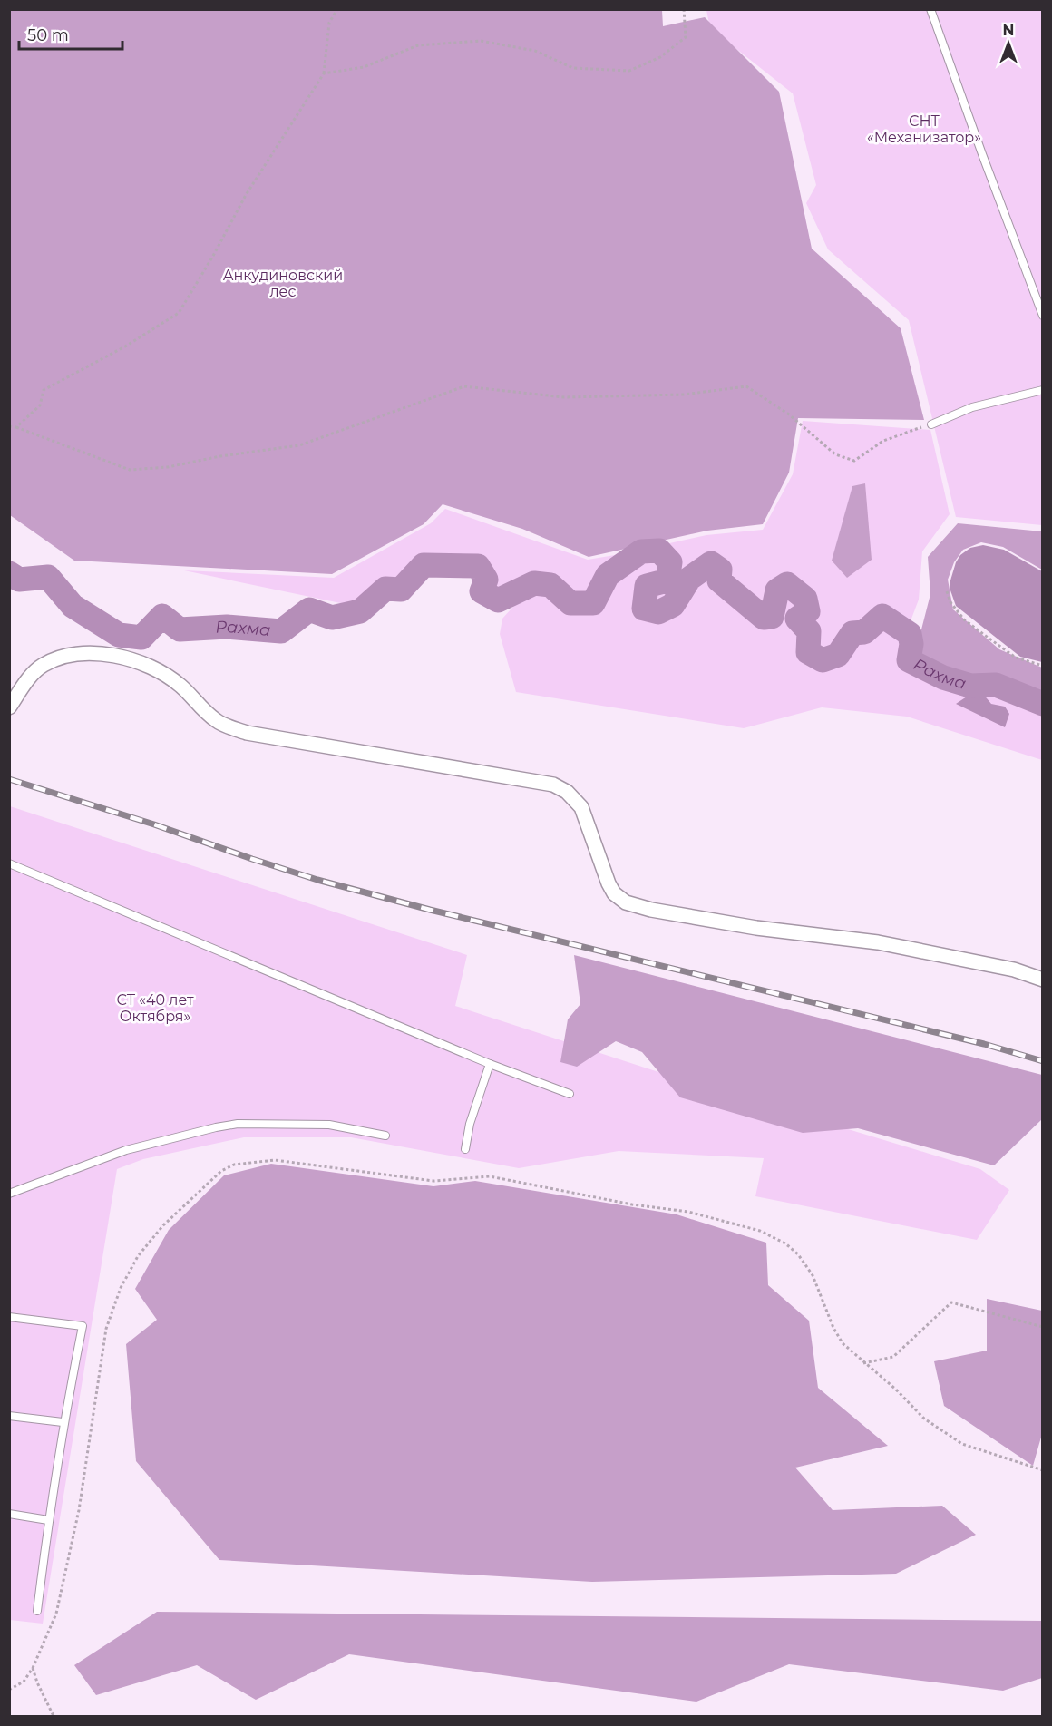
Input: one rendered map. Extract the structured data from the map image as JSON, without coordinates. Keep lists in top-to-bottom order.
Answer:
{
  "water": ["Рахма"],
  "parks": ["СНТ «Механизатор»", "Анкудиновский лес", "СТ «40 лет Октября»"],
  "scale_bar": "50 m",
  "north": "top"
}
